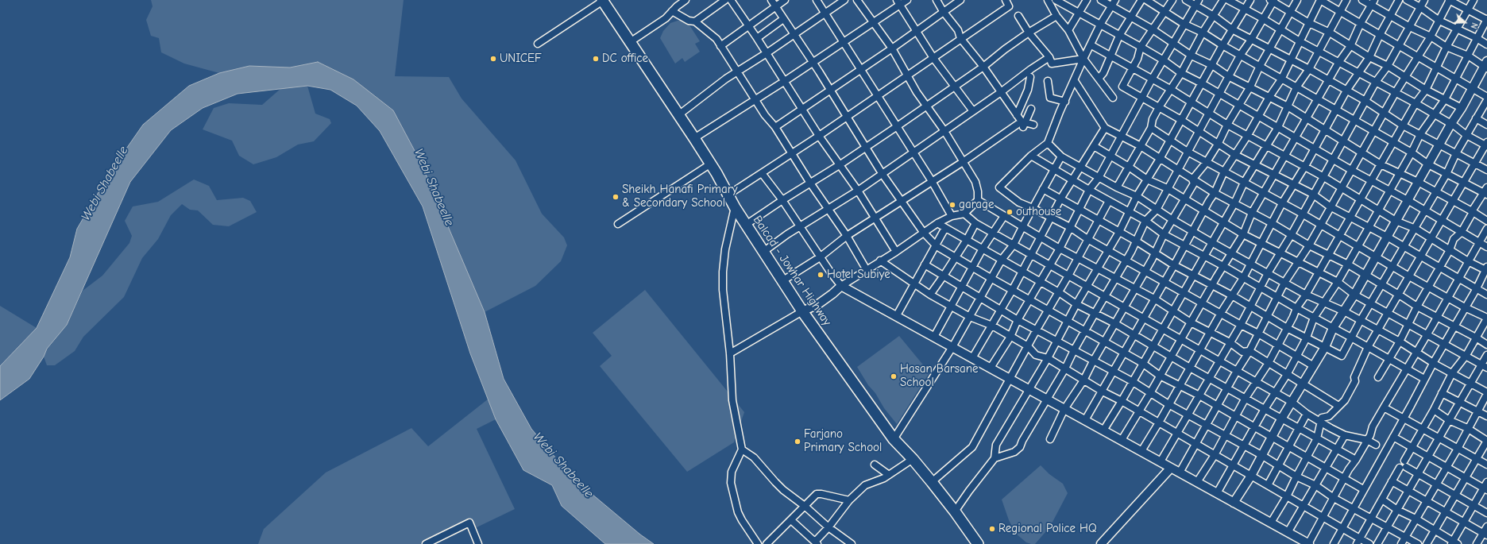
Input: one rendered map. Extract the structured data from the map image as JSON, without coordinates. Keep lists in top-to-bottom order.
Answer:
{
  "streets": {
    "main road": ["Balcad - Jowhar Highway"]
  },
  "water": ["Webi Shabeelle"],
  "places": [
    "UNICEF",
    "DC office",
    "Sheikh Hanafi Primary & Secondary School",
    "garage",
    "outhouse",
    "Hotel Subiye",
    "Hasan Barsane School",
    "Farjano Primary School",
    "Regional Police HQ"
  ],
  "north": "right"
}
